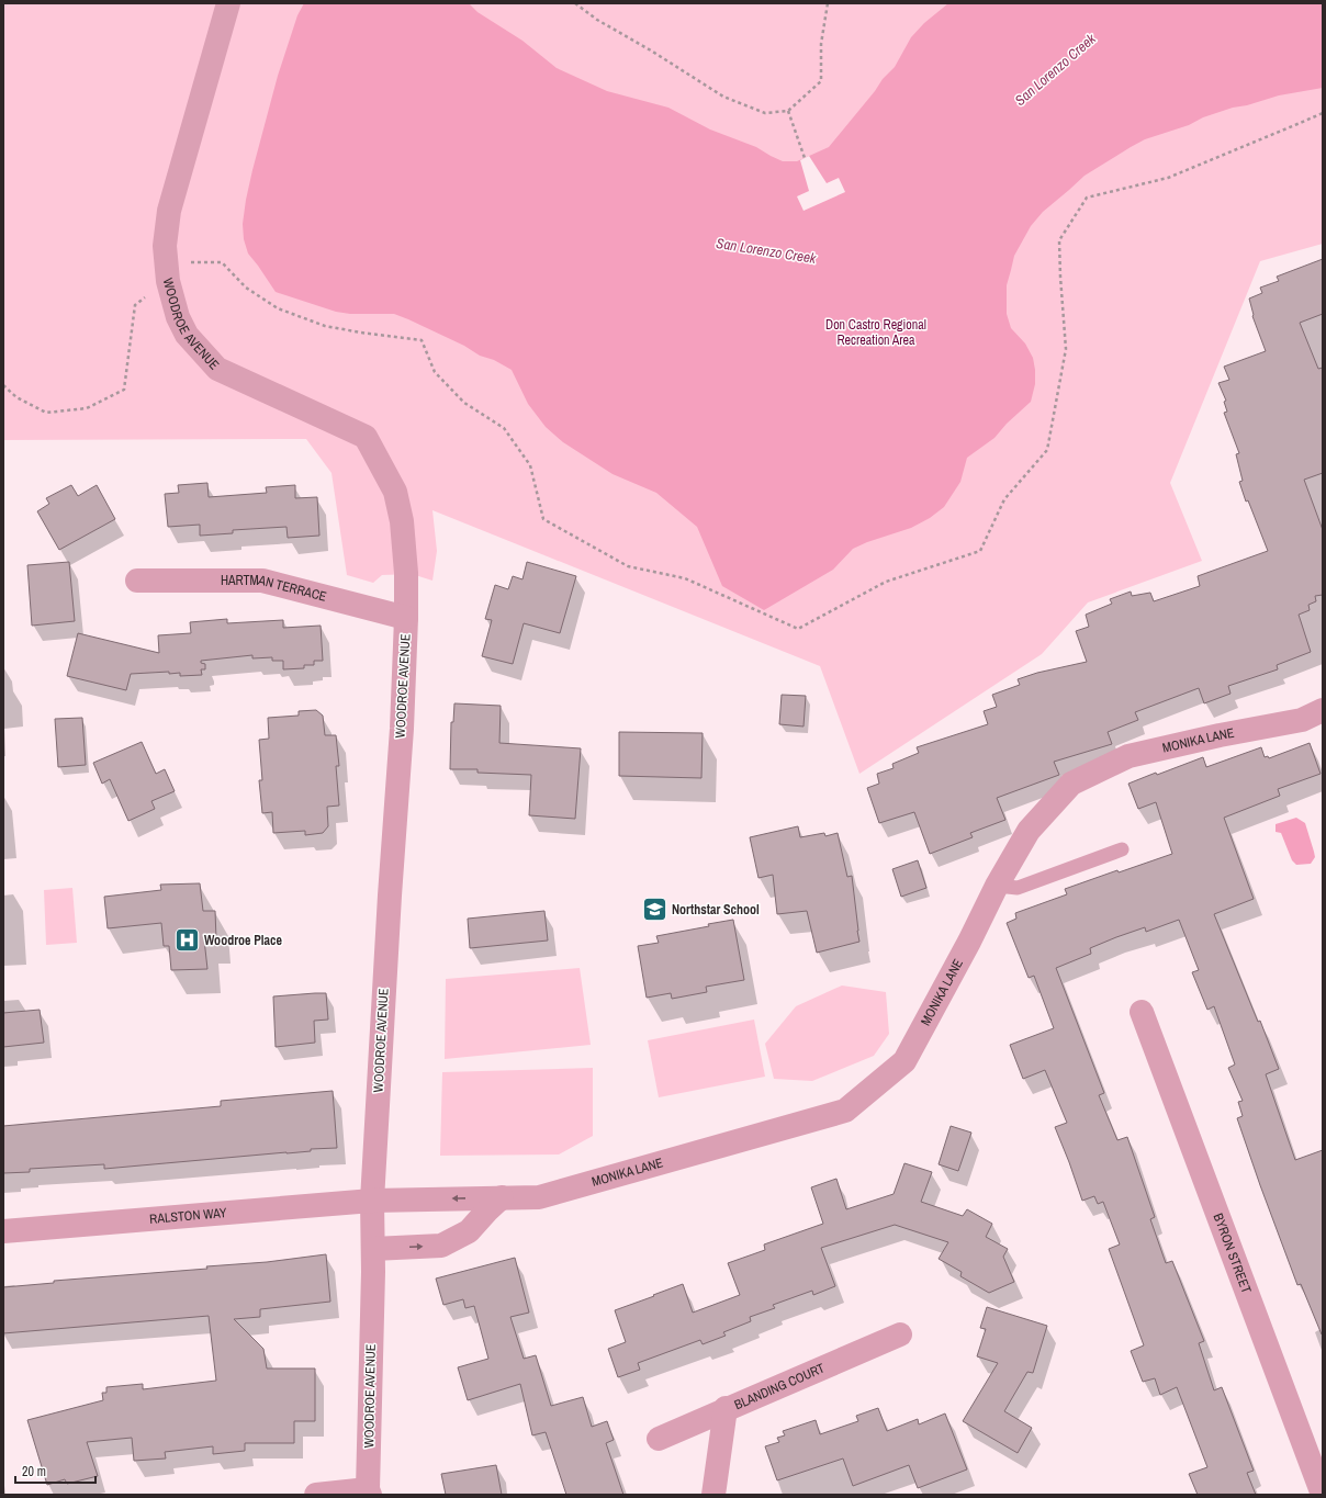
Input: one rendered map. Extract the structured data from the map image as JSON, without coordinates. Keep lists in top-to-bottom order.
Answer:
{
  "streets": {
    "street": [
      "WOODROE AVENUE",
      "HARTMAN TERRACE",
      "MONIKA LANE",
      "RALSTON WAY",
      "BYRON STREET",
      "BLANDING COURT"
    ]
  },
  "crossings": [
    ["WOODROE AVENUE", "HARTMAN TERRACE"],
    ["WOODROE AVENUE", "MONIKA LANE"],
    ["WOODROE AVENUE", "RALSTON WAY"],
    ["MONIKA LANE", "RALSTON WAY"]
  ],
  "water": ["San Lorenzo Creek"],
  "parks": ["Don Castro Regional Recreation Area"],
  "places": {
    "school or university": ["Northstar School"],
    "hospital": ["Woodroe Place"]
  },
  "scale_bar": "20 m"
}
